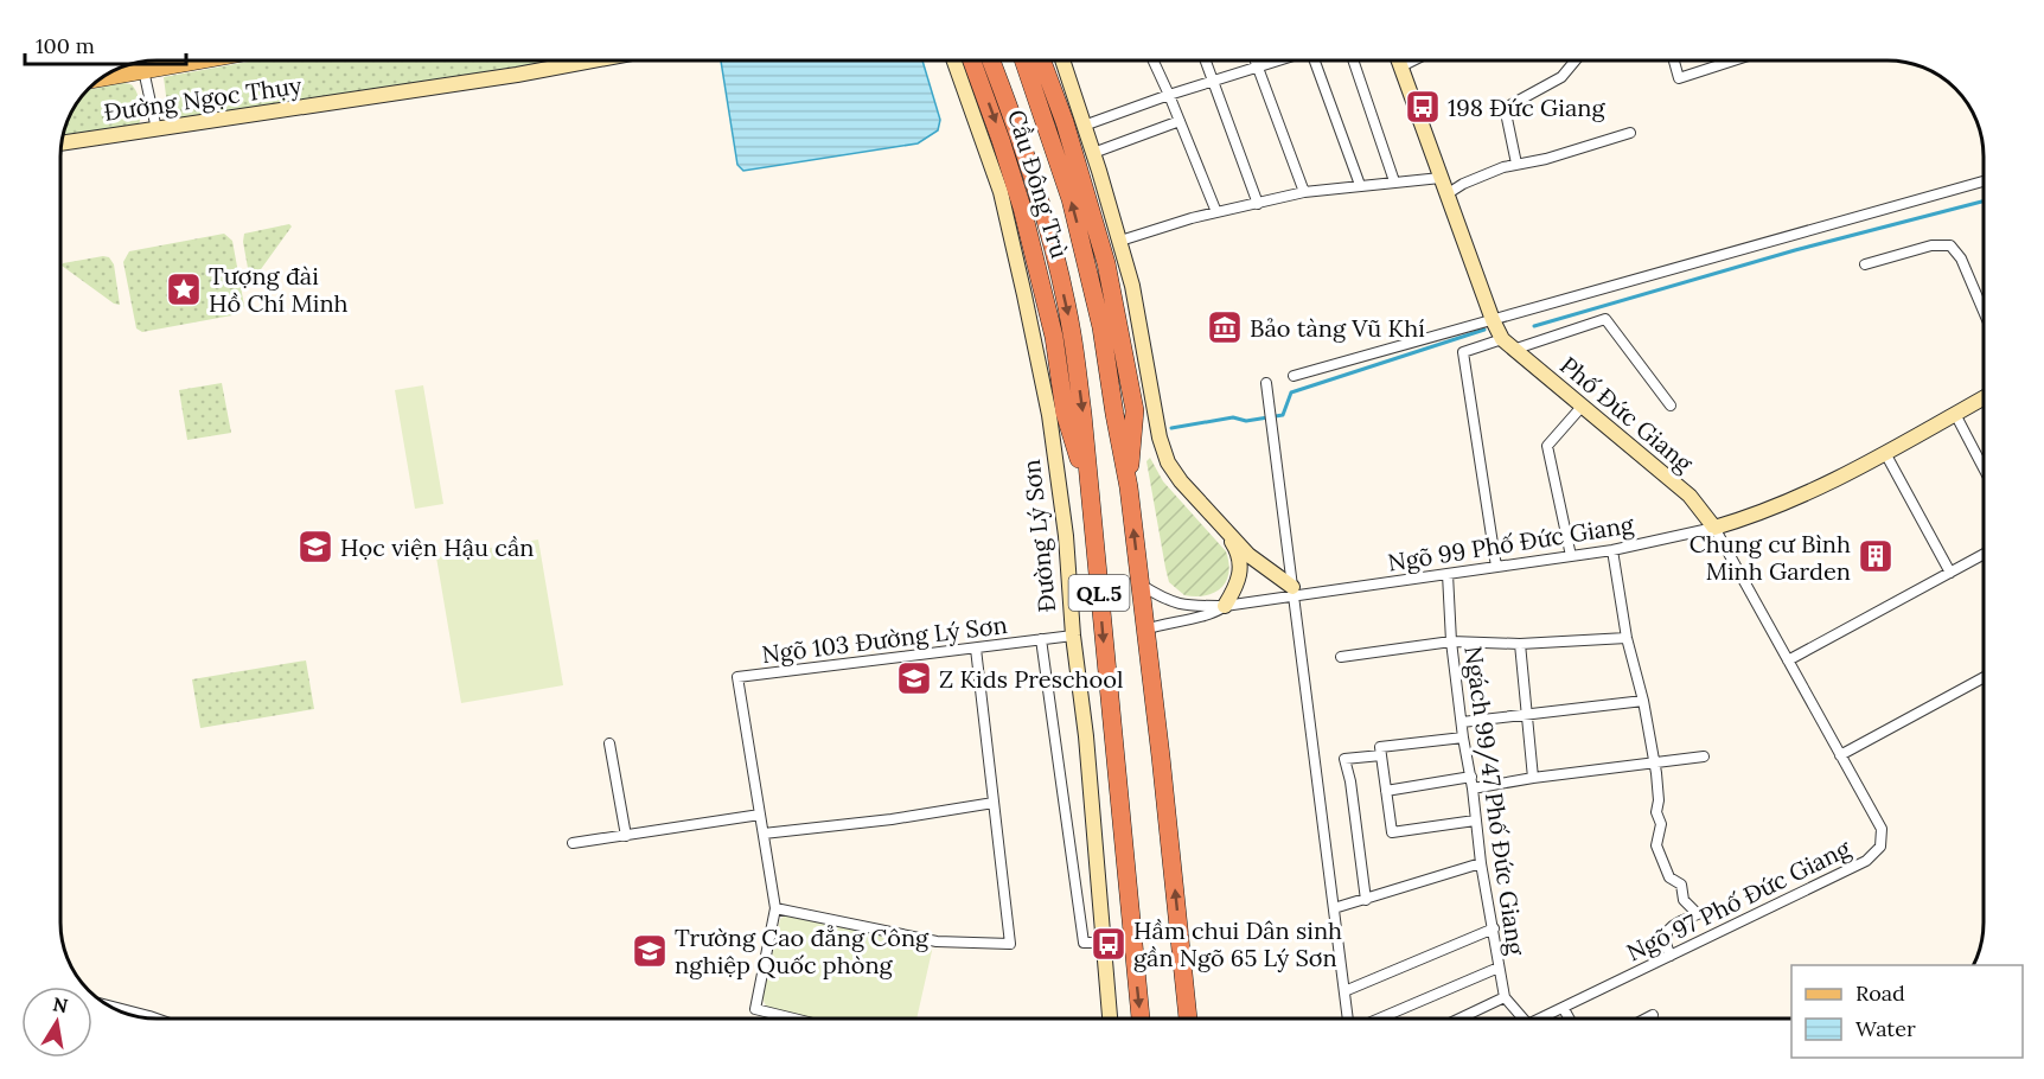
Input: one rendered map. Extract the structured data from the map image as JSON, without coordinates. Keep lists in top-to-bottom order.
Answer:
{
  "streets": {
    "highway": ["Cầu Đông Trù", "QL.5"],
    "main road": ["Đường Ngọc Thụy"],
    "street": [
      "Phố Đức Giang",
      "Đường Lý Sơn",
      "Ngõ 99 Phố Đức Giang",
      "Ngõ 103 Đường Lý Sơn",
      "Ngách 99/47 Phố Đức Giang",
      "Ngõ 97 Phố Đức Giang"
    ]
  },
  "crossings": [
    ["Cầu Đông Trù", "QL.5"],
    ["Phố Đức Giang", "Ngõ 99 Phố Đức Giang"],
    ["Phố Đức Giang", "Ngõ 97 Phố Đức Giang"],
    ["Đường Lý Sơn", "Ngõ 103 Đường Lý Sơn"],
    ["Ngõ 99 Phố Đức Giang", "Ngách 99/47 Phố Đức Giang"],
    ["Ngõ 99 Phố Đức Giang", "Ngõ 97 Phố Đức Giang"]
  ],
  "places": {
    "bus stop": ["198 Đức Giang", "Hầm chui Dân sinh gần Ngõ 65 Lý Sơn"],
    "place": ["Tượng đài Hồ Chí Minh"],
    "museum": ["Bảo tàng Vũ Khí"],
    "school or university": ["Học viện Hậu cần", "Z Kids Preschool", "Trường Cao đẳng Công nghiệp Quốc phòng"],
    "building": ["Chung cư Bình Minh Garden"]
  },
  "legend": ["Road", "Water"],
  "scale_bar": "100 m",
  "north": "top"
}
